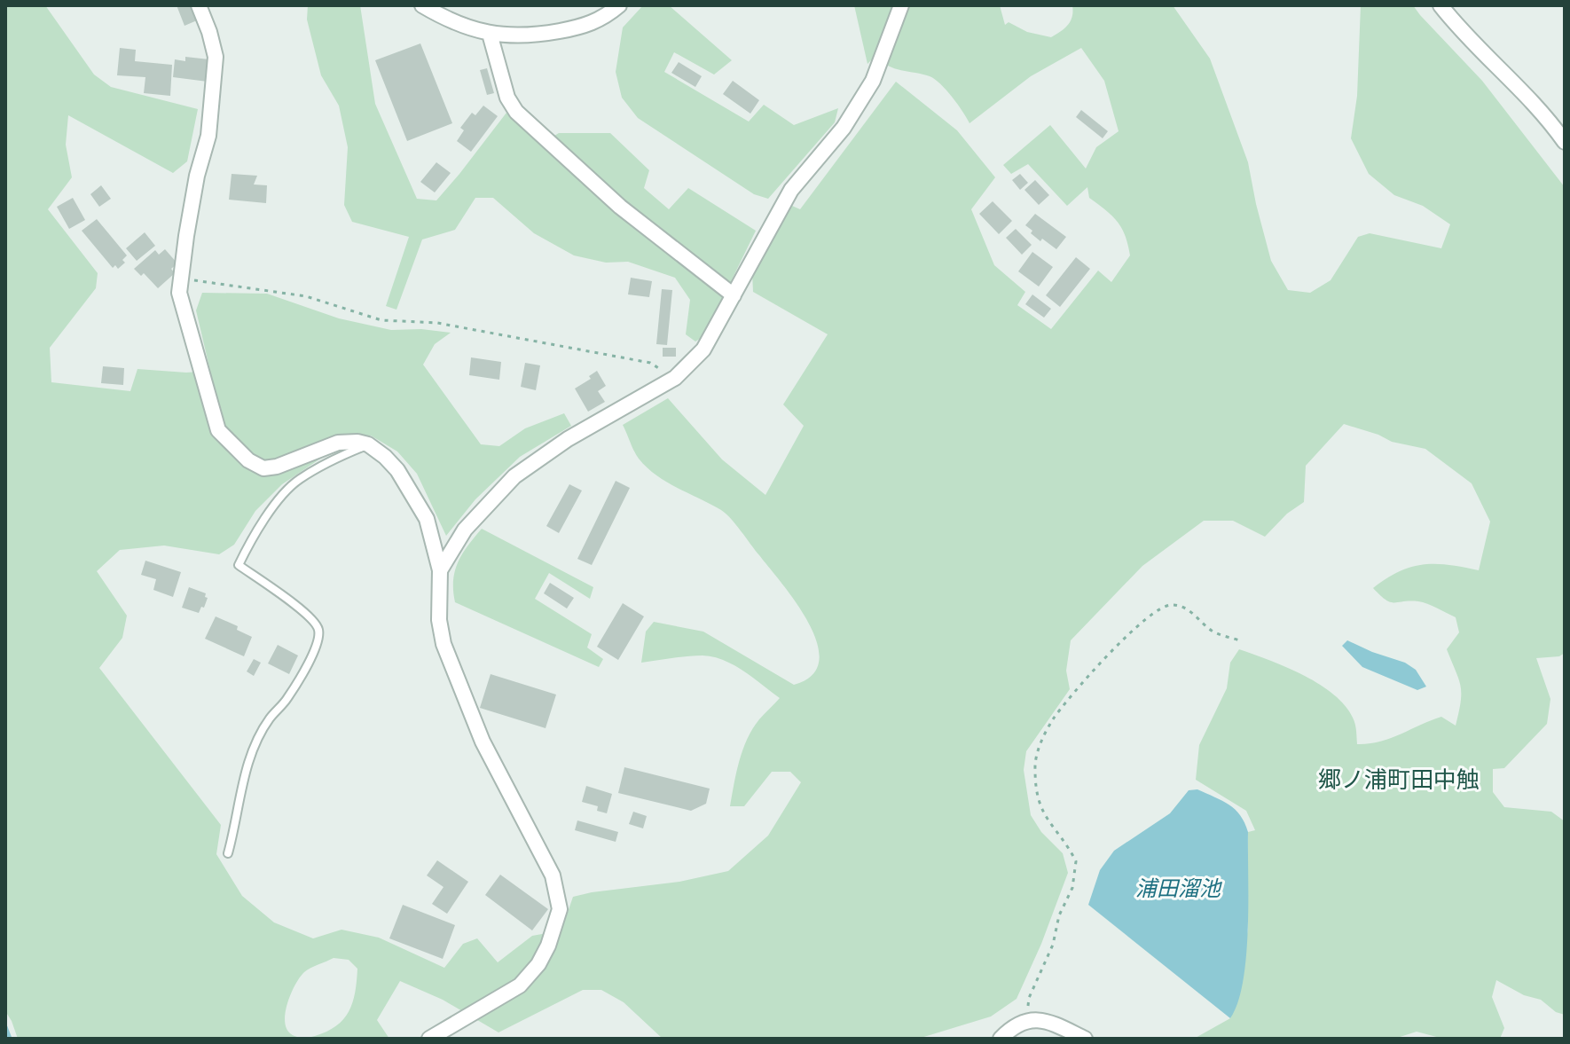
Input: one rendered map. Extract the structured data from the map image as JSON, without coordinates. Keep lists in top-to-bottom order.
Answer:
{
  "districts": ["郷ノ浦町田中触"],
  "water": ["浦田溜池"]
}
